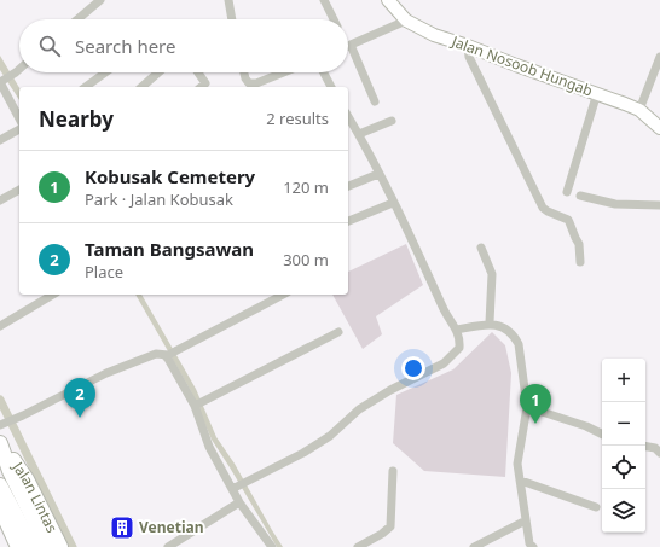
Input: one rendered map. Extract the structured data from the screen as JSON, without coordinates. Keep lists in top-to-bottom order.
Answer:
{
  "streets": {
    "highway": ["Jalan Lintas"],
    "main road": ["Jalan Nosoob Hungab"]
  },
  "places": {
    "building": ["Venetian"]
  },
  "page": {
    "search": "Search here",
    "heading": ["Nearby", "2 results"],
    "list": [
      {
        "mark": "1",
        "name": "Kobusak Cemetery",
        "note": "Park · Jalan Kobusak",
        "value": "120 m"
      },
      {
        "mark": "2",
        "name": "Taman Bangsawan",
        "note": "Place",
        "value": "300 m"
      }
    ],
    "map_buttons": ["+", "−"],
    "pins": ["2", "1"]
  }
}
